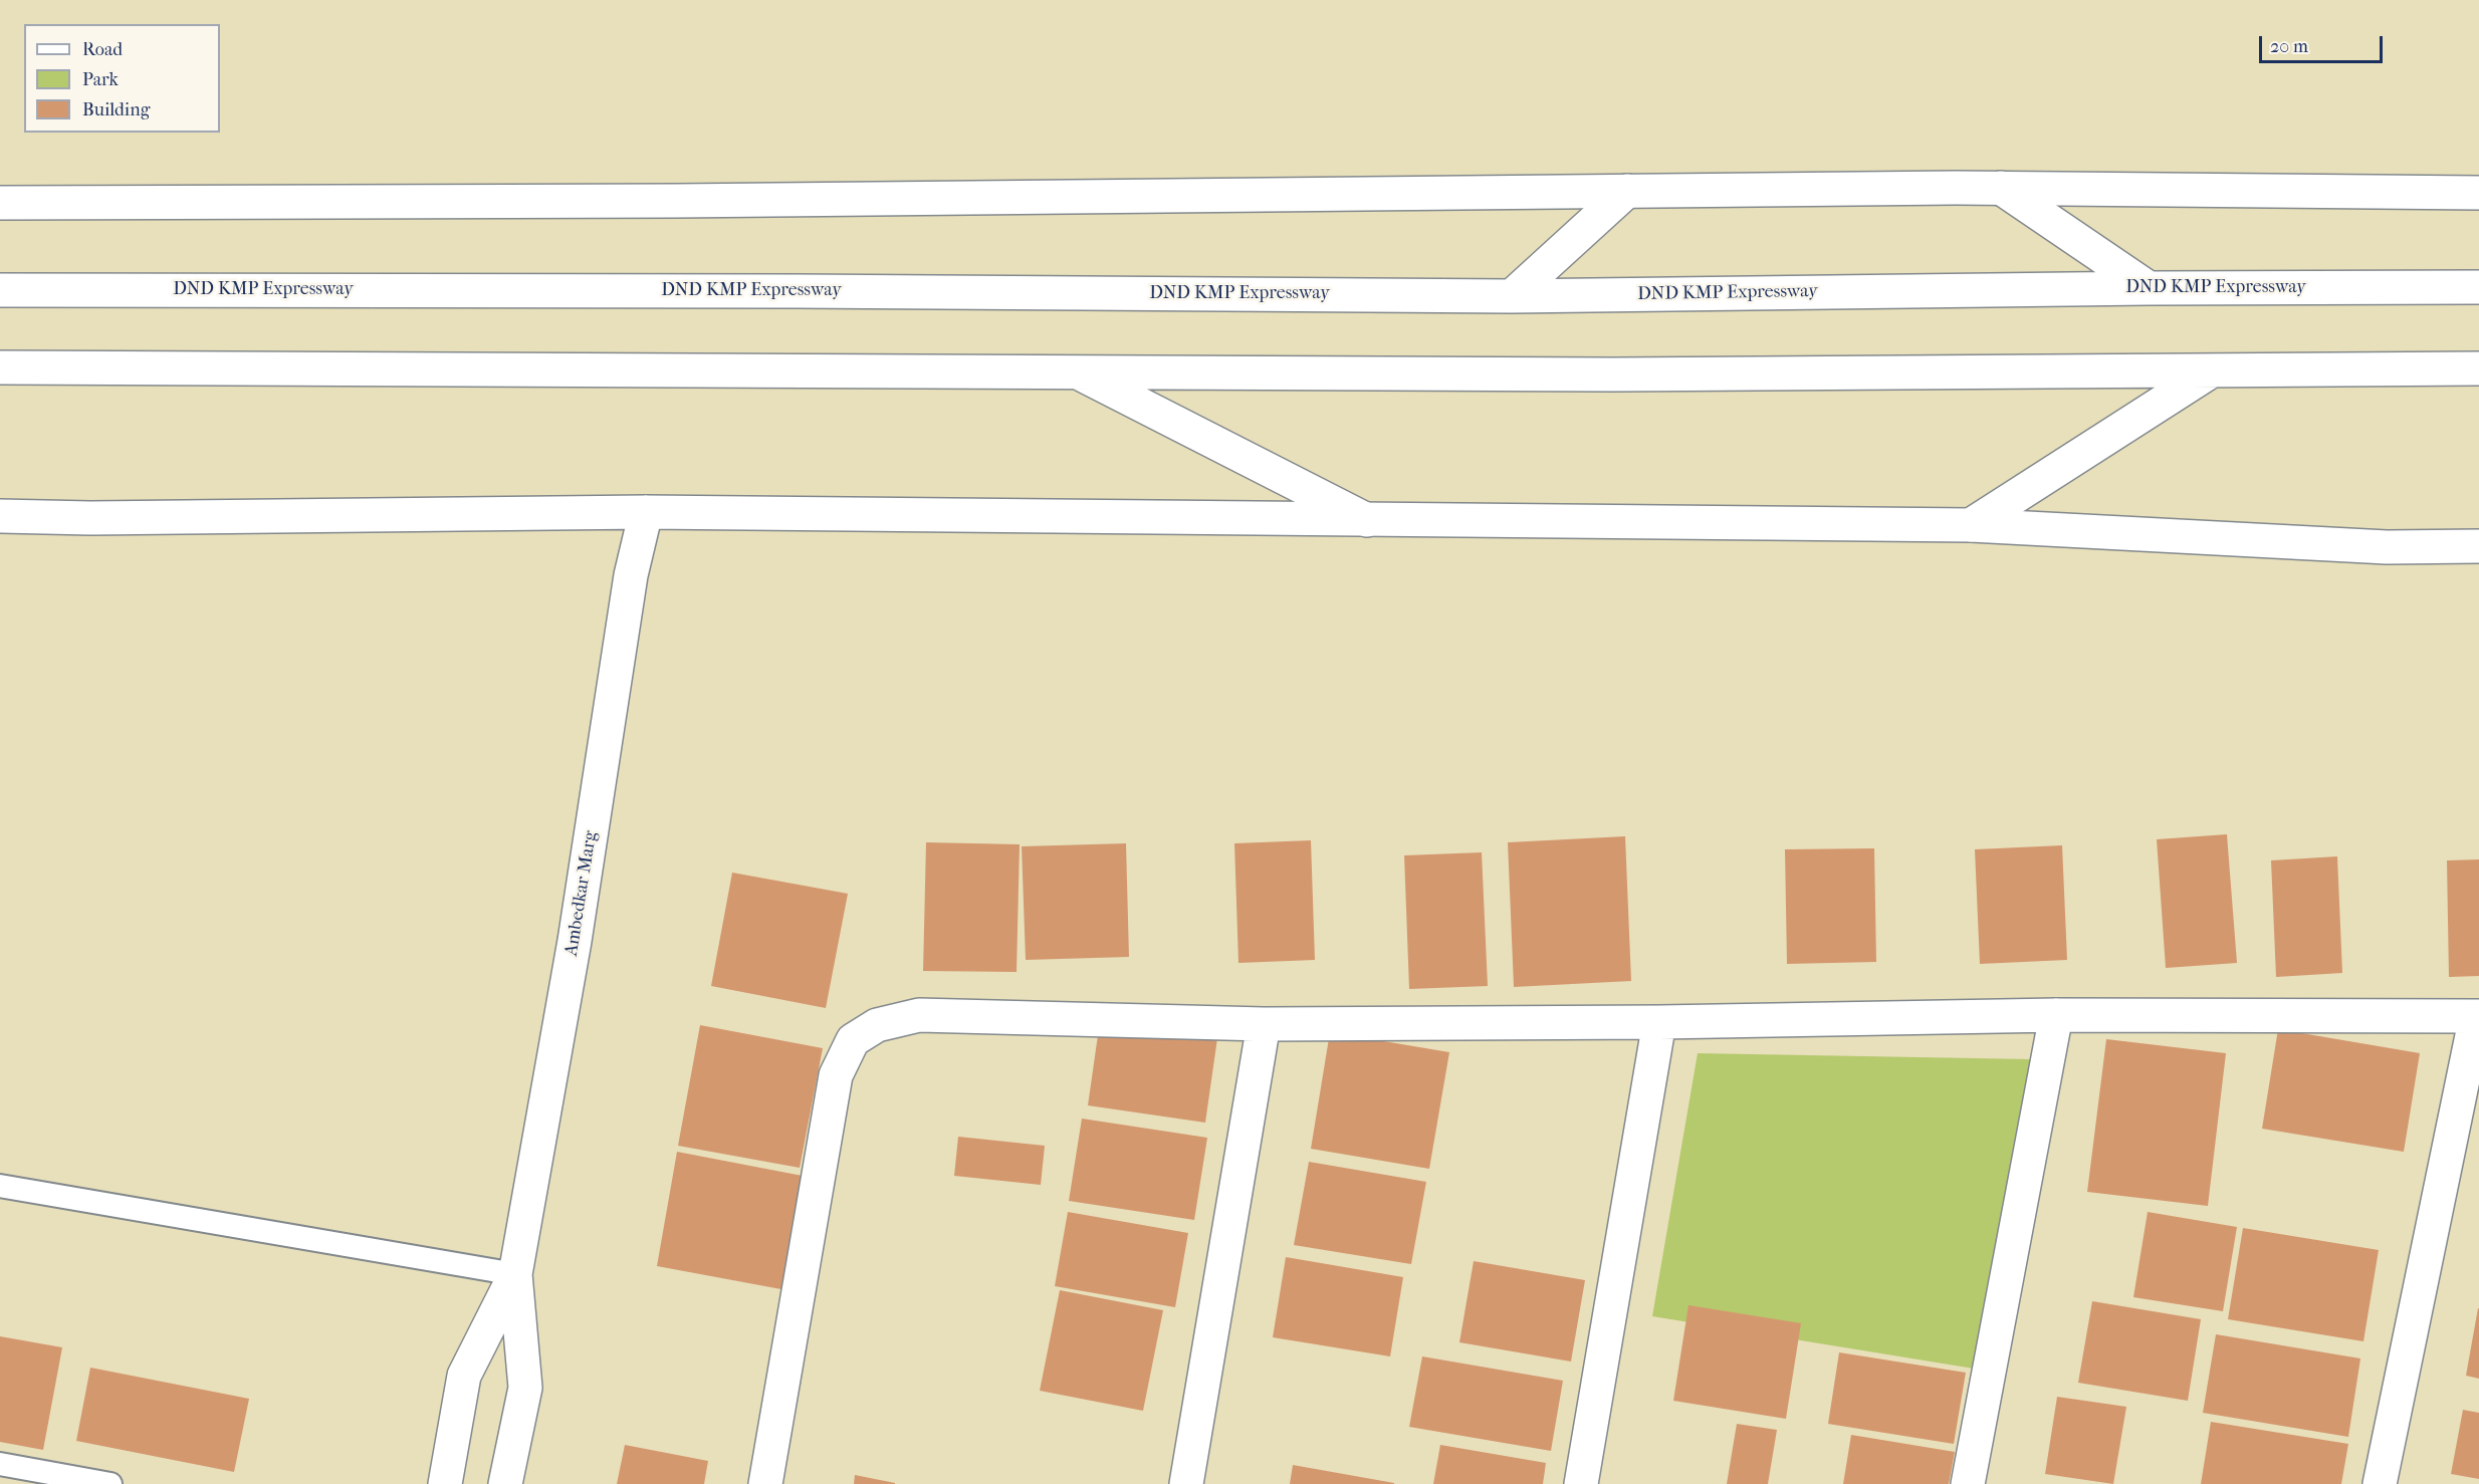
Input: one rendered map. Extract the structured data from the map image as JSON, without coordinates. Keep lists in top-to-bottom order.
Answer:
{
  "streets": {
    "main road": ["DND KMP Expressway", "Ambedkar Marg"]
  },
  "legend": ["Road", "Park", "Building"],
  "scale_bar": "20 m"
}
